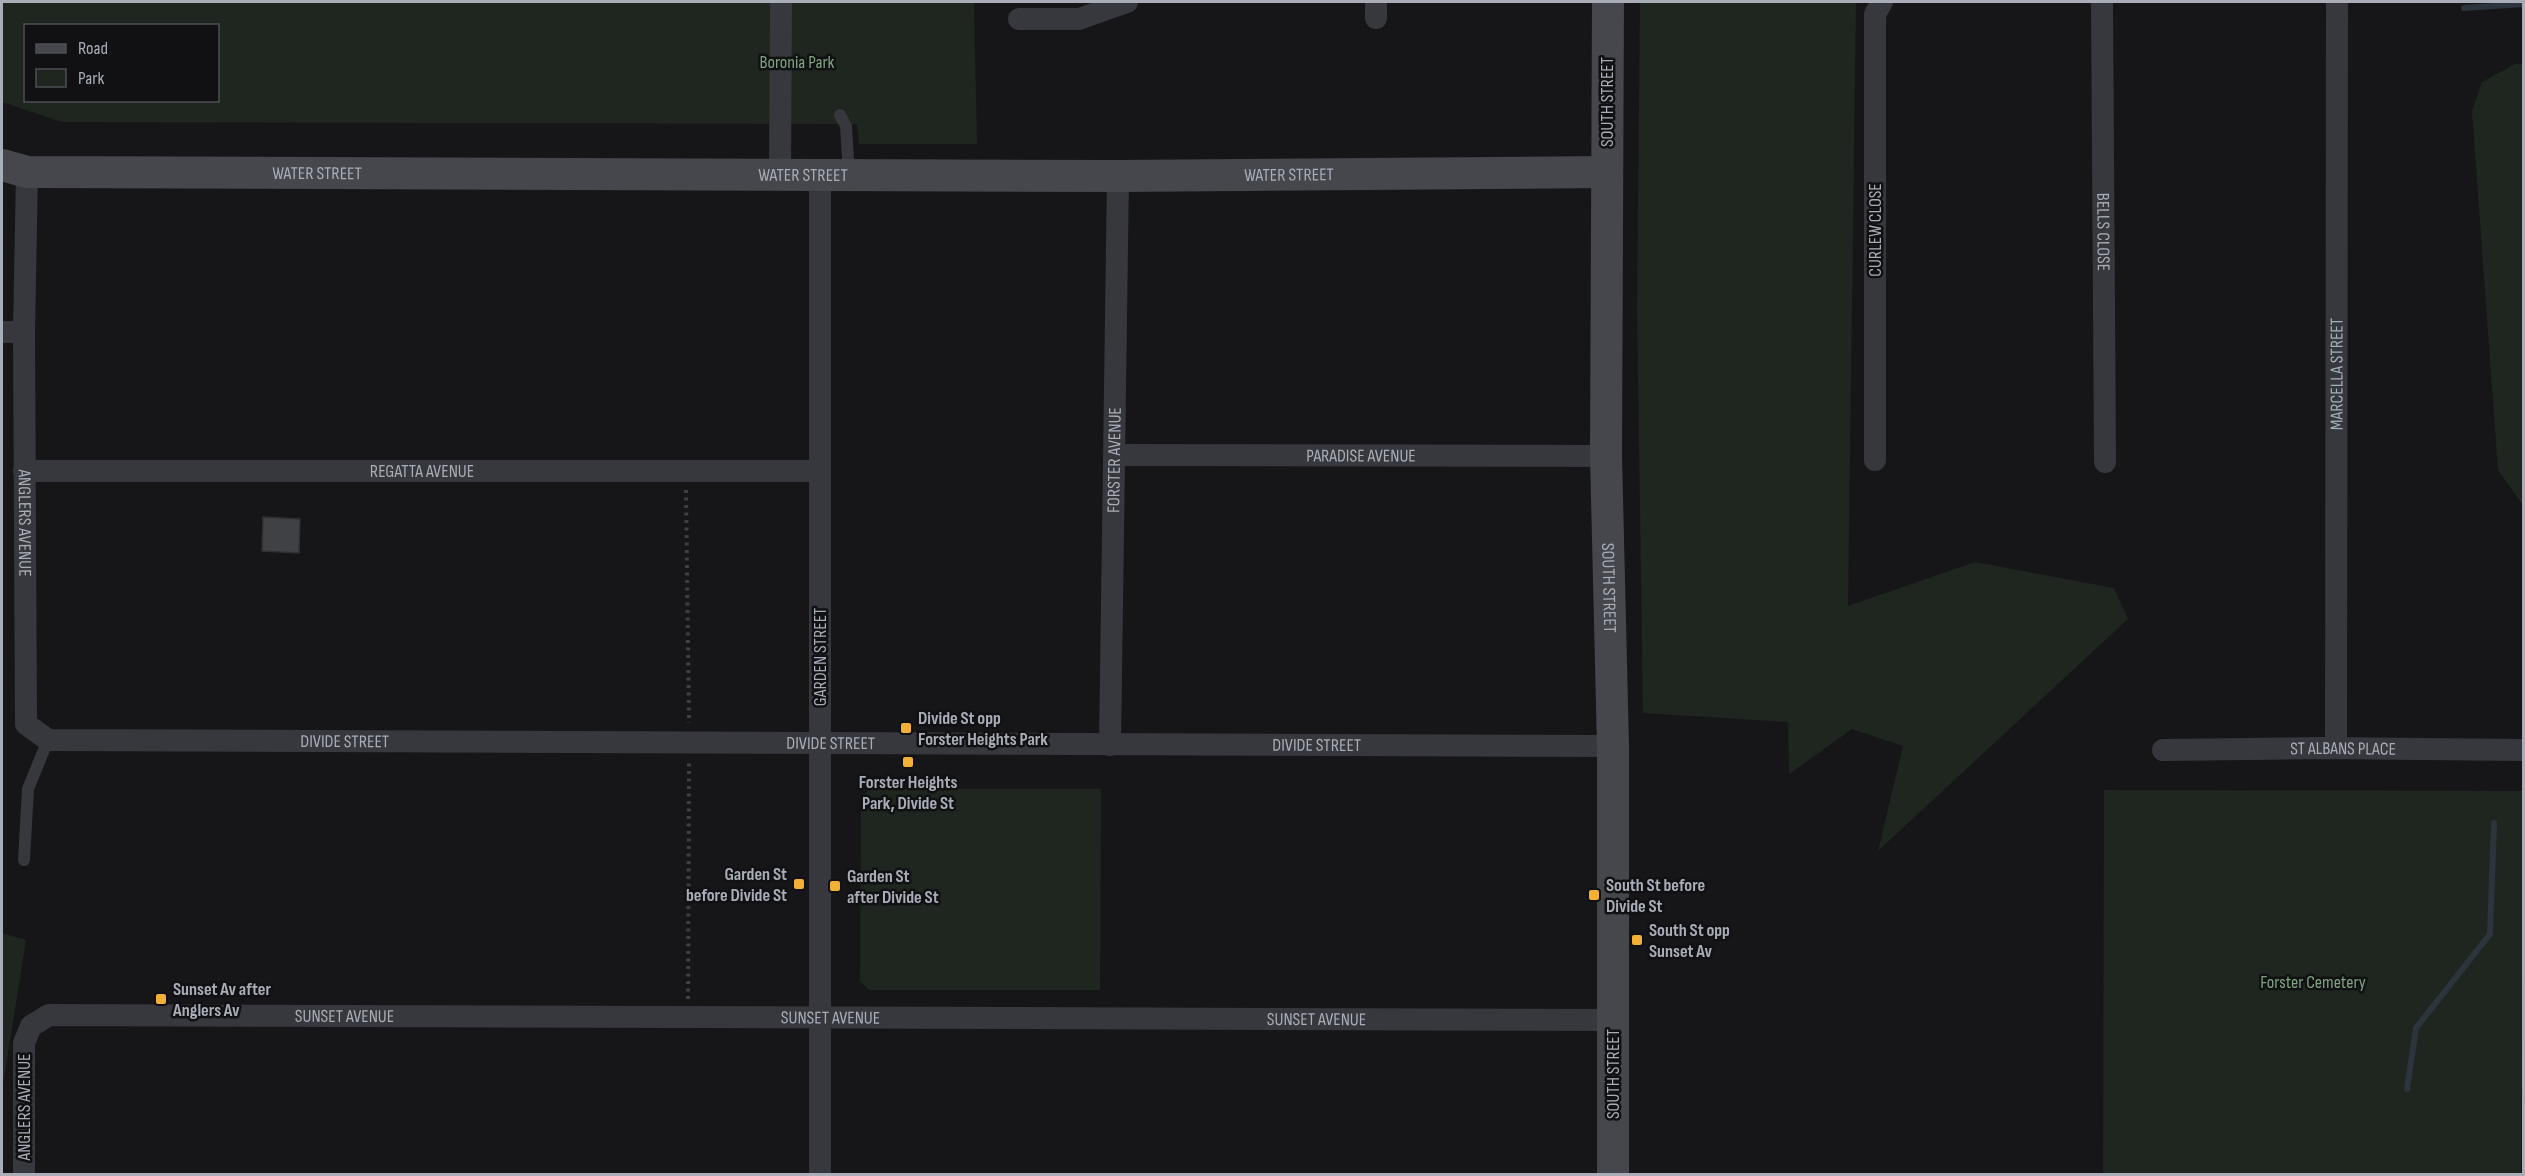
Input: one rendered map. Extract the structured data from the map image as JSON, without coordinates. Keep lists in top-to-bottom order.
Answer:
{
  "streets": {
    "street": [
      "SOUTH STREET",
      "WATER STREET",
      "CURLEW CLOSE",
      "BELLS CLOSE",
      "MARCELLA STREET",
      "PARADISE AVENUE",
      "FORSTER AVENUE",
      "REGATTA AVENUE",
      "ANGLERS AVENUE",
      "GARDEN STREET",
      "DIVIDE STREET",
      "ST ALBANS PLACE",
      "SUNSET AVENUE"
    ]
  },
  "crossings": [
    ["SOUTH STREET", "WATER STREET"],
    ["SOUTH STREET", "PARADISE AVENUE"],
    ["SOUTH STREET", "DIVIDE STREET"],
    ["SOUTH STREET", "SUNSET AVENUE"],
    ["WATER STREET", "FORSTER AVENUE"],
    ["WATER STREET", "ANGLERS AVENUE"],
    ["WATER STREET", "GARDEN STREET"],
    ["MARCELLA STREET", "ST ALBANS PLACE"],
    ["PARADISE AVENUE", "FORSTER AVENUE"],
    ["FORSTER AVENUE", "DIVIDE STREET"],
    ["REGATTA AVENUE", "ANGLERS AVENUE"],
    ["REGATTA AVENUE", "GARDEN STREET"],
    ["ANGLERS AVENUE", "DIVIDE STREET"],
    ["ANGLERS AVENUE", "SUNSET AVENUE"],
    ["GARDEN STREET", "DIVIDE STREET"],
    ["GARDEN STREET", "SUNSET AVENUE"]
  ],
  "parks": ["Boronia Park", "Forster Cemetery"],
  "places": {
    "transit": [
      "Divide St opp Forster Heights Park",
      "Forster Heights Park, Divide St",
      "Garden St before Divide St",
      "Garden St after Divide St",
      "South St before Divide St",
      "South St opp Sunset Av",
      "Sunset Av after Anglers Av"
    ]
  },
  "legend": ["Road", "Park"]
}
